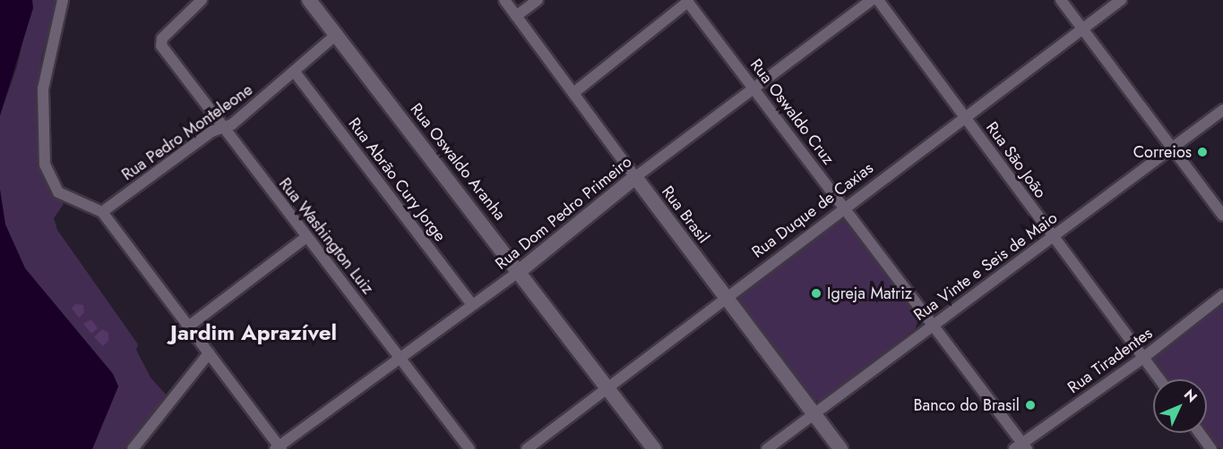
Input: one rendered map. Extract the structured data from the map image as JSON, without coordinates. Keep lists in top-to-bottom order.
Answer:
{
  "streets": {
    "street": [
      "Rua Oswaldo Cruz",
      "Rua Pedro Monteleone",
      "Rua São João",
      "Rua Oswaldo Aranha",
      "Rua Abrão Cury Jorge",
      "Rua Duque de Caxias",
      "Rua Dom Pedro Primeiro",
      "Rua Brasil",
      "Rua Washington Luiz",
      "Rua Vinte e Seis de Maio",
      "Rua Tiradentes"
    ]
  },
  "crossings": [
    ["Rua Oswaldo Cruz", "Rua Duque de Caxias"],
    ["Rua Oswaldo Cruz", "Rua Dom Pedro Primeiro"],
    ["Rua Oswaldo Cruz", "Rua Vinte e Seis de Maio"],
    ["Rua Oswaldo Cruz", "Rua Tiradentes"],
    ["Rua Pedro Monteleone", "Rua Oswaldo Aranha"],
    ["Rua Pedro Monteleone", "Rua Abrão Cury Jorge"],
    ["Rua Pedro Monteleone", "Rua Washington Luiz"],
    ["Rua São João", "Rua Duque de Caxias"],
    ["Rua São João", "Rua Vinte e Seis de Maio"],
    ["Rua São João", "Rua Tiradentes"],
    ["Rua Oswaldo Aranha", "Rua Duque de Caxias"],
    ["Rua Oswaldo Aranha", "Rua Dom Pedro Primeiro"],
    ["Rua Abrão Cury Jorge", "Rua Dom Pedro Primeiro"],
    ["Rua Duque de Caxias", "Rua Brasil"],
    ["Rua Dom Pedro Primeiro", "Rua Brasil"],
    ["Rua Dom Pedro Primeiro", "Rua Washington Luiz"],
    ["Rua Brasil", "Rua Vinte e Seis de Maio"]
  ],
  "districts": ["Jardim Aprazível"],
  "places": ["Correios", "Igreja Matriz", "Banco do Brasil"],
  "north": "top right"
}
